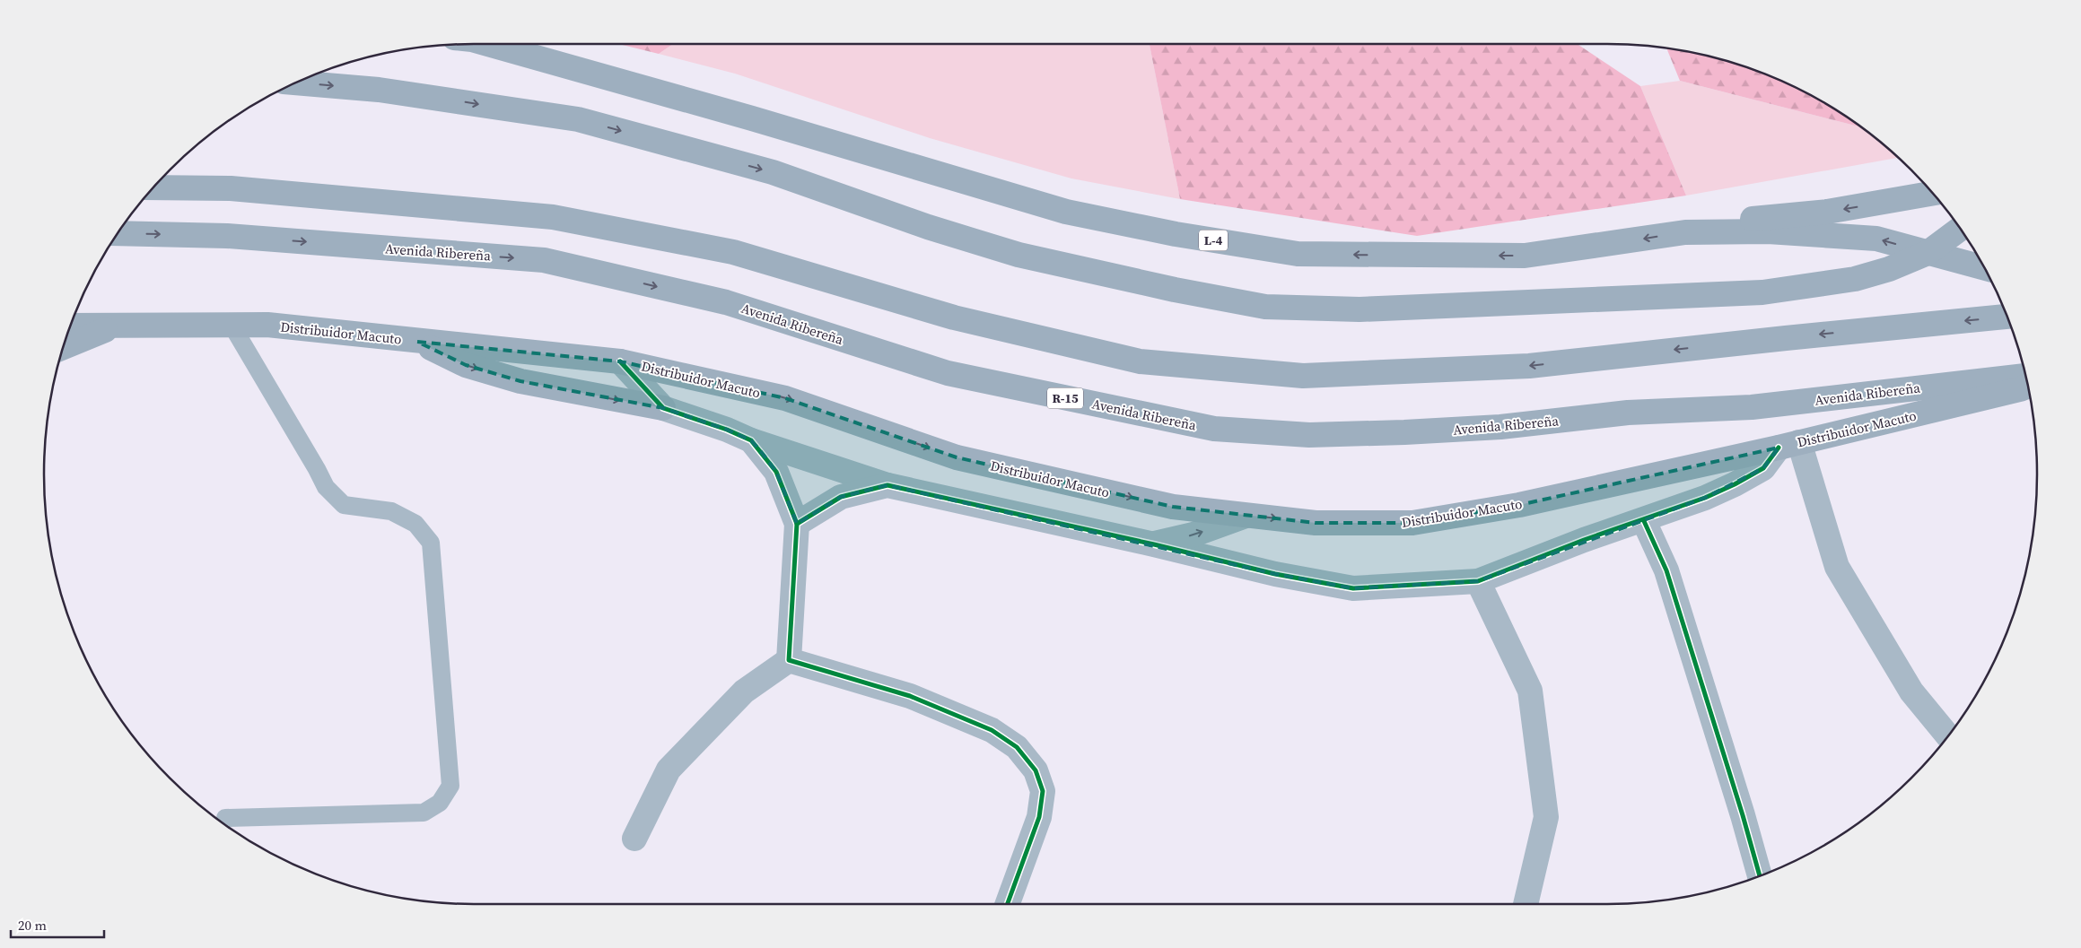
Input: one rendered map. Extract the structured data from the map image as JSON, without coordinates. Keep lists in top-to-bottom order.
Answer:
{
  "streets": {
    "main road": [
      "L-4",
      "Avenida Ribereña",
      "Distribuidor Macuto",
      "R-15"
    ]
  },
  "scale_bar": "20 m"
}
